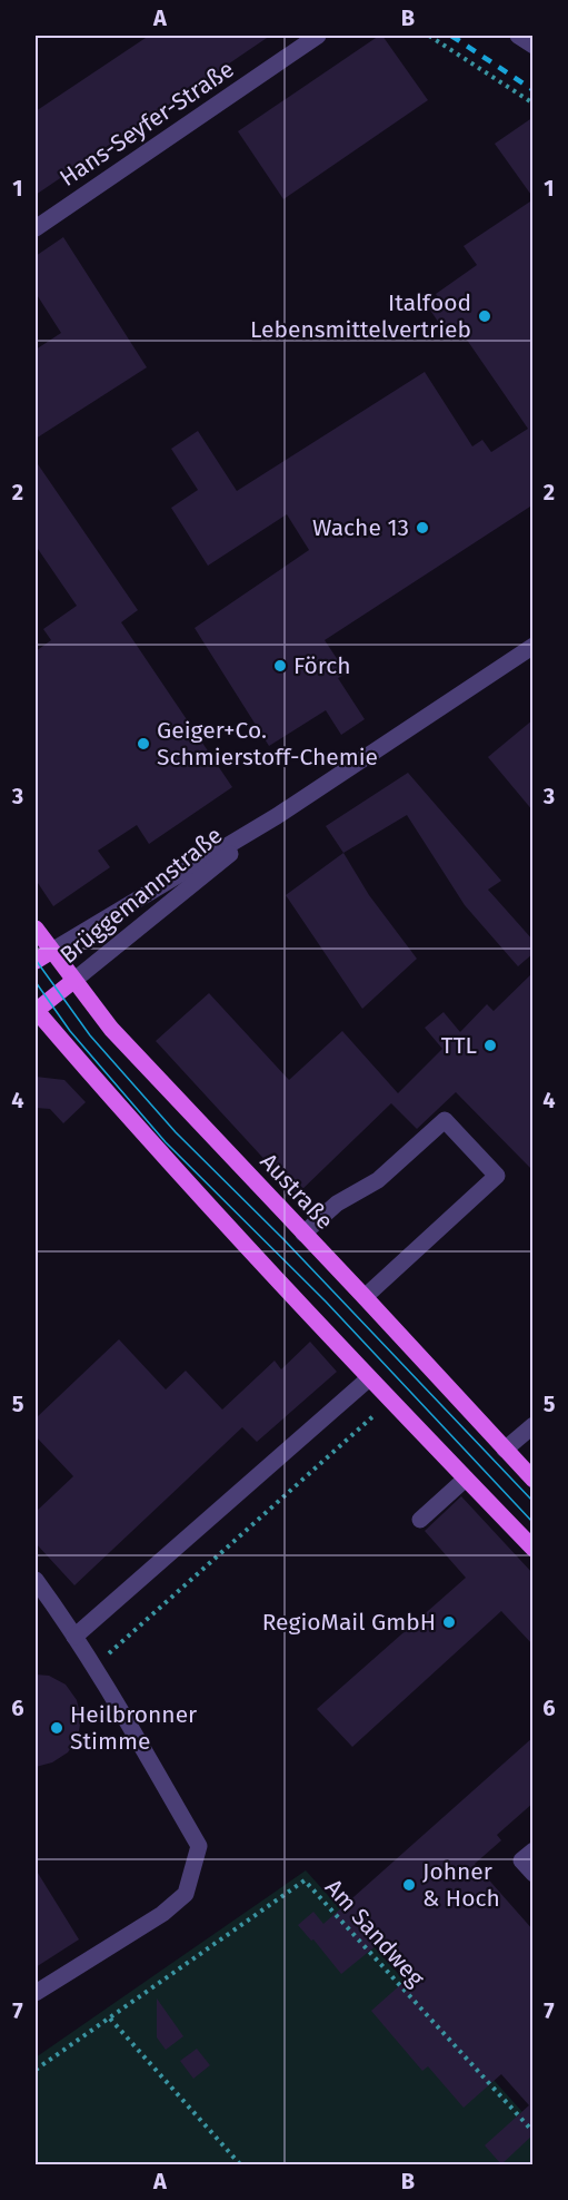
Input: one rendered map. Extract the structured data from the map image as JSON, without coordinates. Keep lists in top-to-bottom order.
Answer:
{
  "streets": {
    "main road": ["Brüggemannstraße", "Austraße"],
    "street": ["Hans-Seyfer-Straße"],
    "path": ["Am Sandweg"]
  },
  "crossings": [
    ["Brüggemannstraße", "Austraße"]
  ],
  "places": [
    "Italfood Lebensmittelvertrieb",
    "Wache 13",
    "Förch",
    "Geiger+Co. Schmierstoff-Chemie",
    "TTL",
    "RegioMail GmbH",
    "Heilbronner Stimme",
    "Johner & Hoch"
  ],
  "grid": {
    "columns": ["A", "B"],
    "rows": [
      "1",
      "2",
      "3",
      "4",
      "5",
      "6",
      "7"
    ]
  }
}
